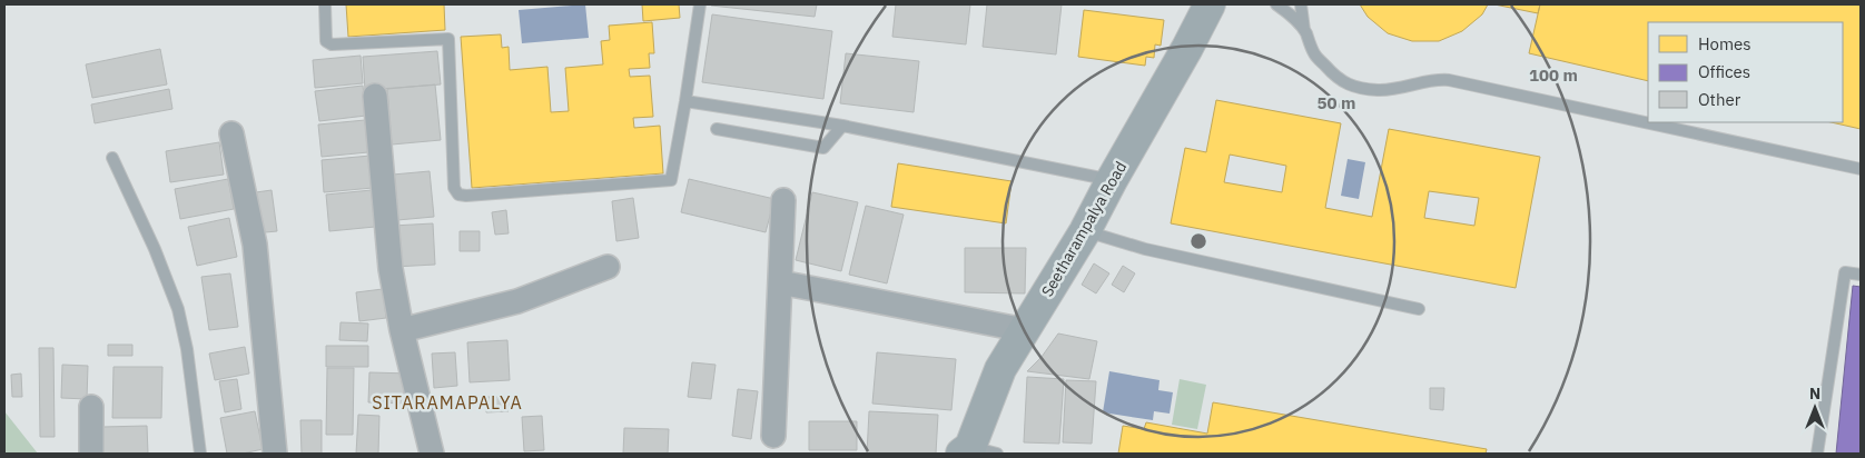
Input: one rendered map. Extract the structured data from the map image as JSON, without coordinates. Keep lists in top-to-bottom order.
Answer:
{
  "streets": {
    "street": ["Seetharampalya Road"]
  },
  "districts": ["SITARAMAPALYA"],
  "legend": ["Homes", "Offices", "Other"],
  "north": "top",
  "rings": ["100 m", "50 m"]
}
